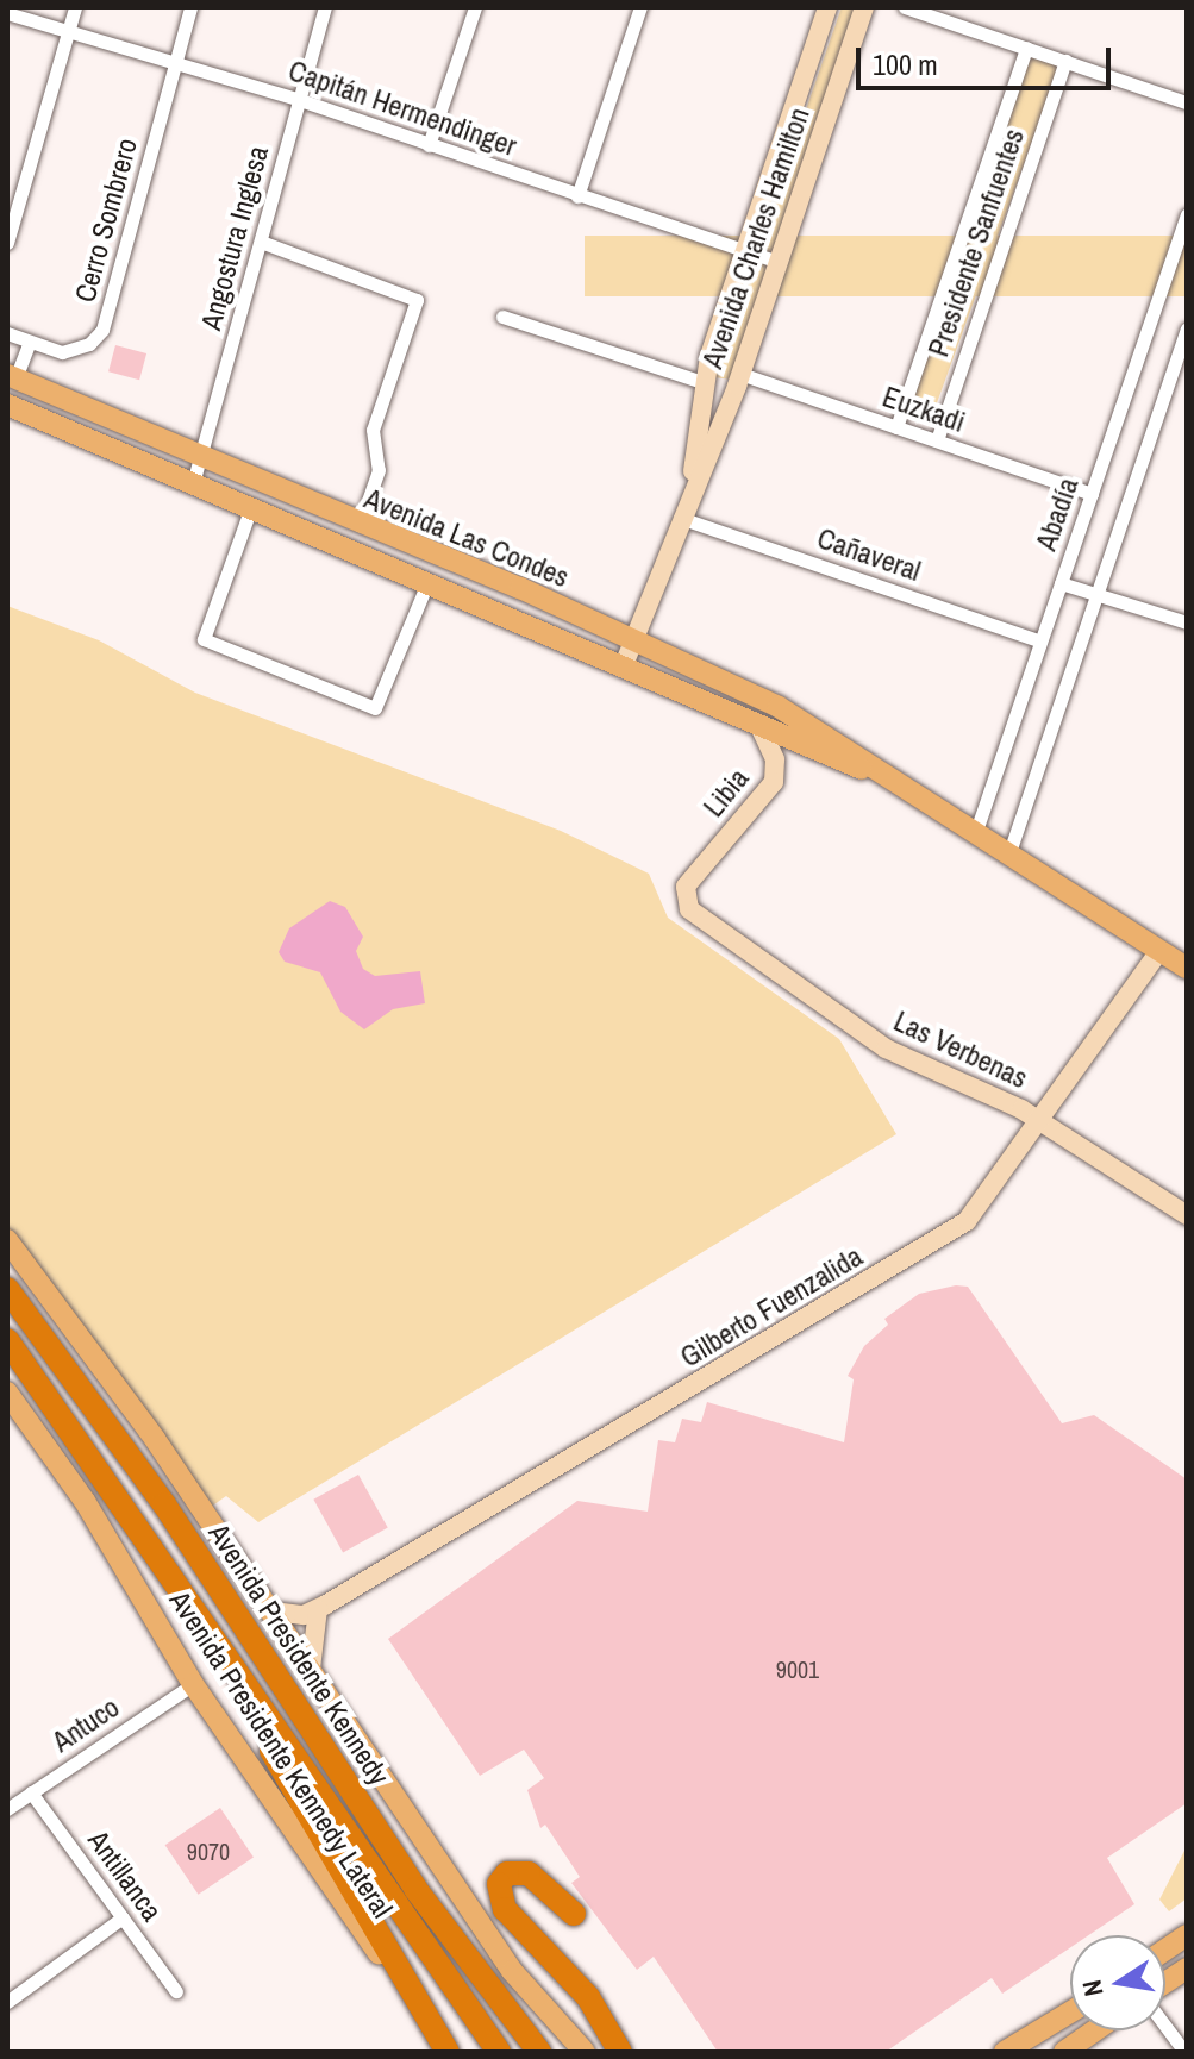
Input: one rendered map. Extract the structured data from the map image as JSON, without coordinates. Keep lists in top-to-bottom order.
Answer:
{
  "streets": {
    "highway": ["Avenida Presidente Kennedy"],
    "main road": ["Avenida Las Condes", "Avenida Presidente Kennedy Lateral"],
    "street": [
      "Capitán Hermendinger",
      "Cerro Sombrero",
      "Angostura Inglesa",
      "Avenida Charles Hamilton",
      "Presidente Sanfuentes",
      "Euzkadi",
      "Abadía",
      "Cañaveral",
      "Libia",
      "Las Verbenas",
      "Gilberto Fuenzalida",
      "Antuco",
      "Antillanca"
    ]
  },
  "crossings": [
    ["Capitán Hermendinger", "Cerro Sombrero"],
    ["Capitán Hermendinger", "Angostura Inglesa"],
    ["Capitán Hermendinger", "Avenida Charles Hamilton"],
    ["Angostura Inglesa", "Avenida Las Condes"],
    ["Avenida Charles Hamilton", "Euzkadi"],
    ["Avenida Charles Hamilton", "Avenida Las Condes"],
    ["Avenida Charles Hamilton", "Cañaveral"],
    ["Presidente Sanfuentes", "Euzkadi"],
    ["Euzkadi", "Abadía"],
    ["Abadía", "Avenida Las Condes"],
    ["Abadía", "Cañaveral"],
    ["Avenida Las Condes", "Libia"],
    ["Avenida Las Condes", "Gilberto Fuenzalida"],
    ["Libia", "Las Verbenas"],
    ["Las Verbenas", "Gilberto Fuenzalida"],
    ["Antuco", "Avenida Presidente Kennedy Lateral"],
    ["Antuco", "Antillanca"]
  ],
  "house_numbers": ["9001", "9070"],
  "scale_bar": "100 m",
  "north": "left"
}
